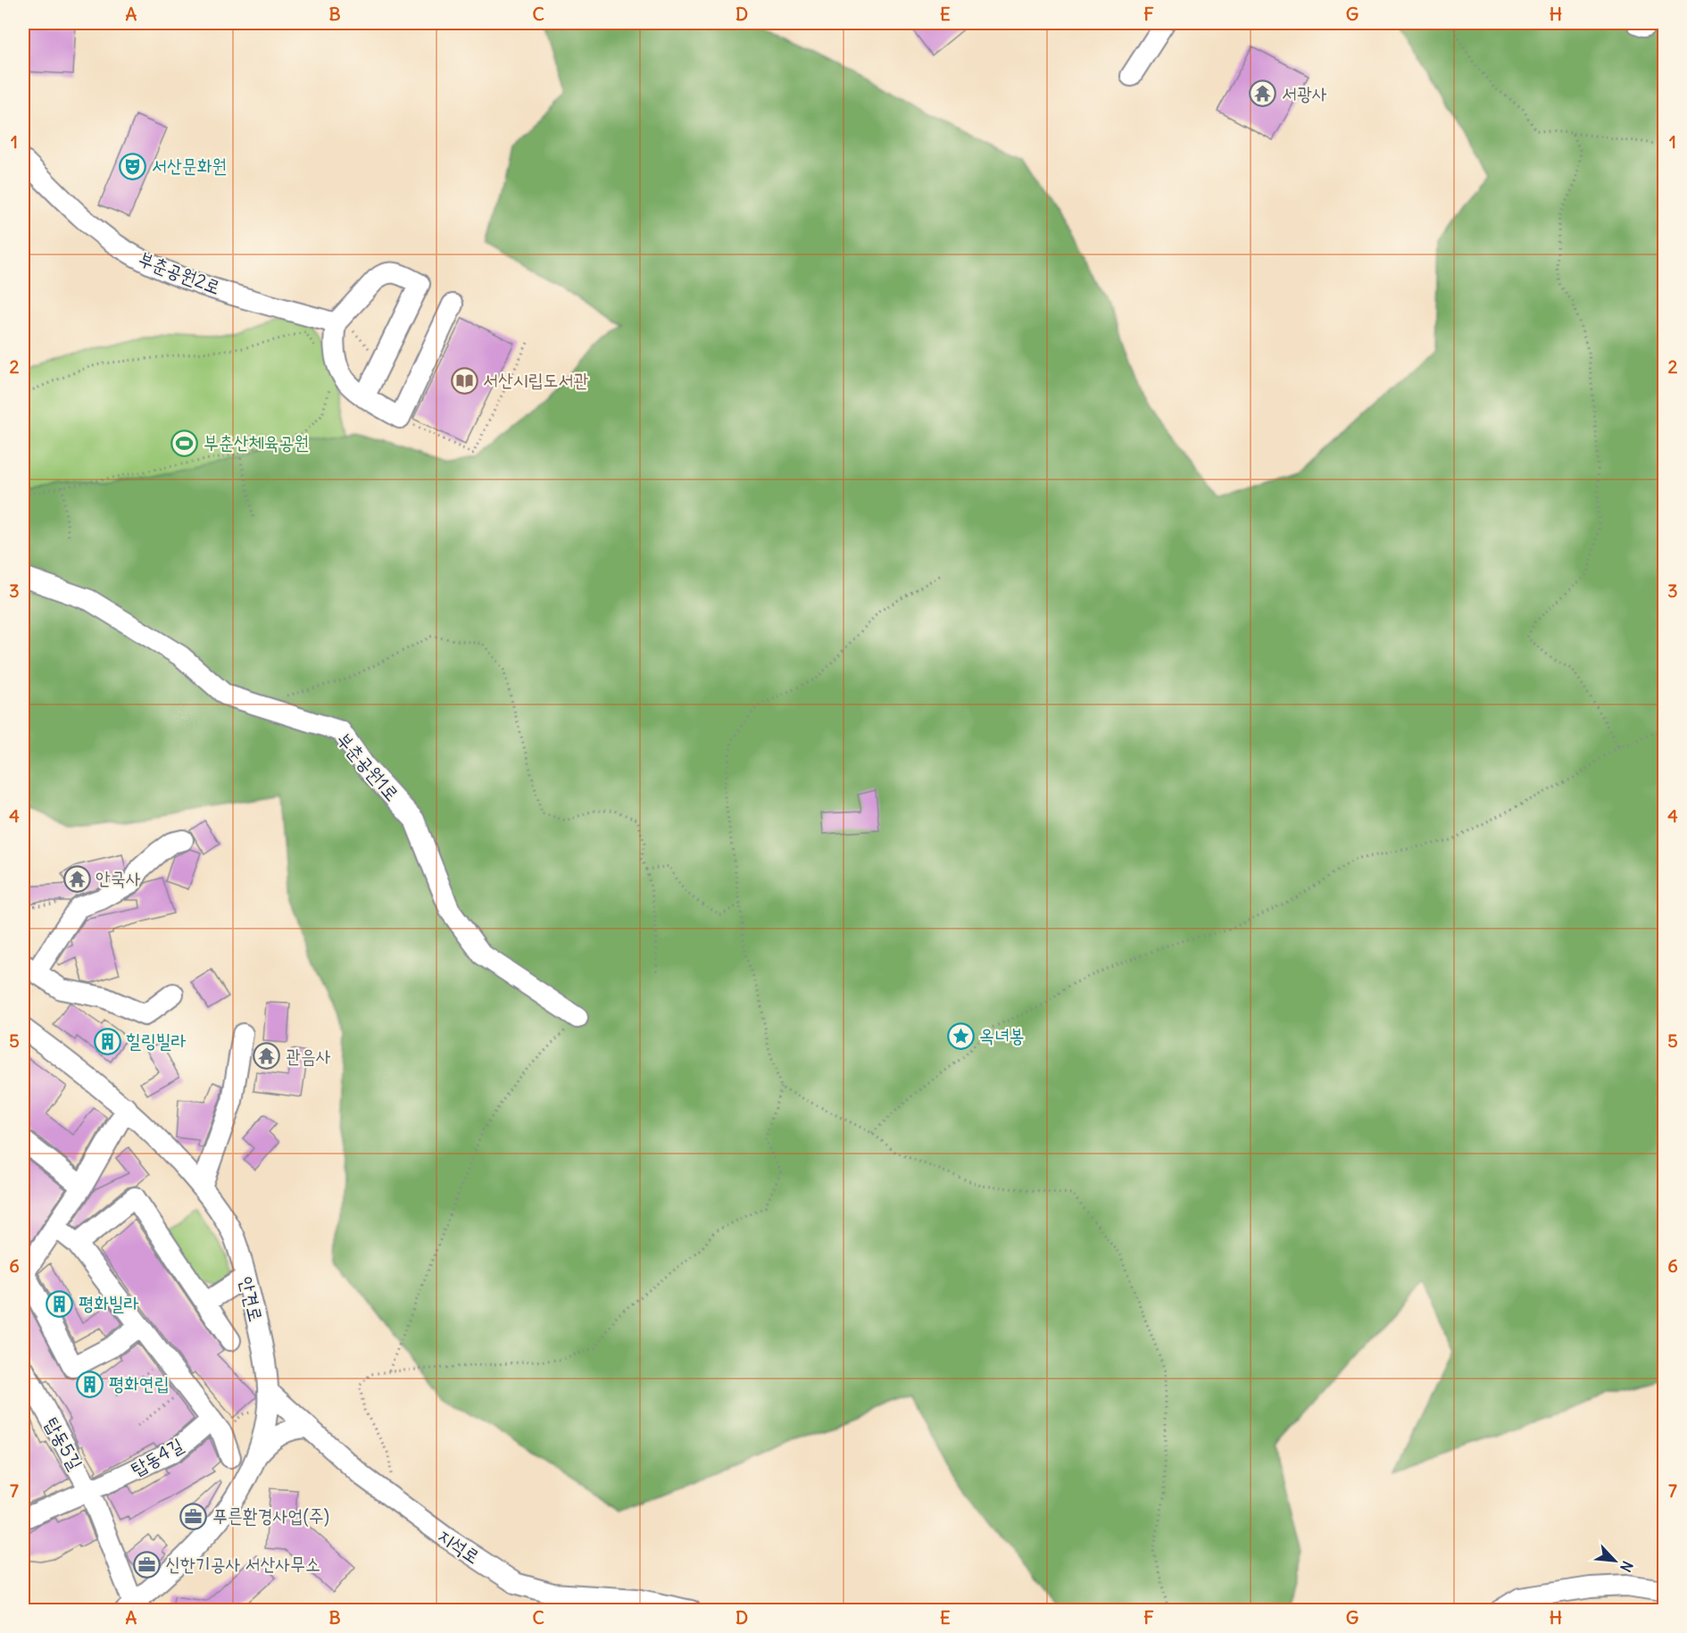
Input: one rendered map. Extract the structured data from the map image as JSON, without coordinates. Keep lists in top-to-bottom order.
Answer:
{
  "streets": {
    "street": [
      "부춘공원2로",
      "부춘공원1로",
      "안견로",
      "탑동5길",
      "탑동4길",
      "지석로"
    ]
  },
  "crossings": [
    ["안견로", "탑동5길"],
    ["안견로", "지석로"],
    ["탑동5길", "탑동4길"]
  ],
  "places": {
    "temple": ["서광사", "안국사", "관음사"],
    "theatre": ["서산문화원"],
    "library": ["서산시립도서관"],
    "sports": ["부춘산체육공원"],
    "place": ["옥녀봉"],
    "building": ["힐링빌라", "평화빌라", "평화연립"],
    "office": ["푸른환경사업(주)", "신한기공사 서산사무소"]
  },
  "north": "bottom right",
  "grid": {
    "columns": [
      "A",
      "B",
      "C",
      "D",
      "E",
      "F",
      "G",
      "H"
    ],
    "rows": [
      "1",
      "2",
      "3",
      "4",
      "5",
      "6",
      "7"
    ]
  }
}
